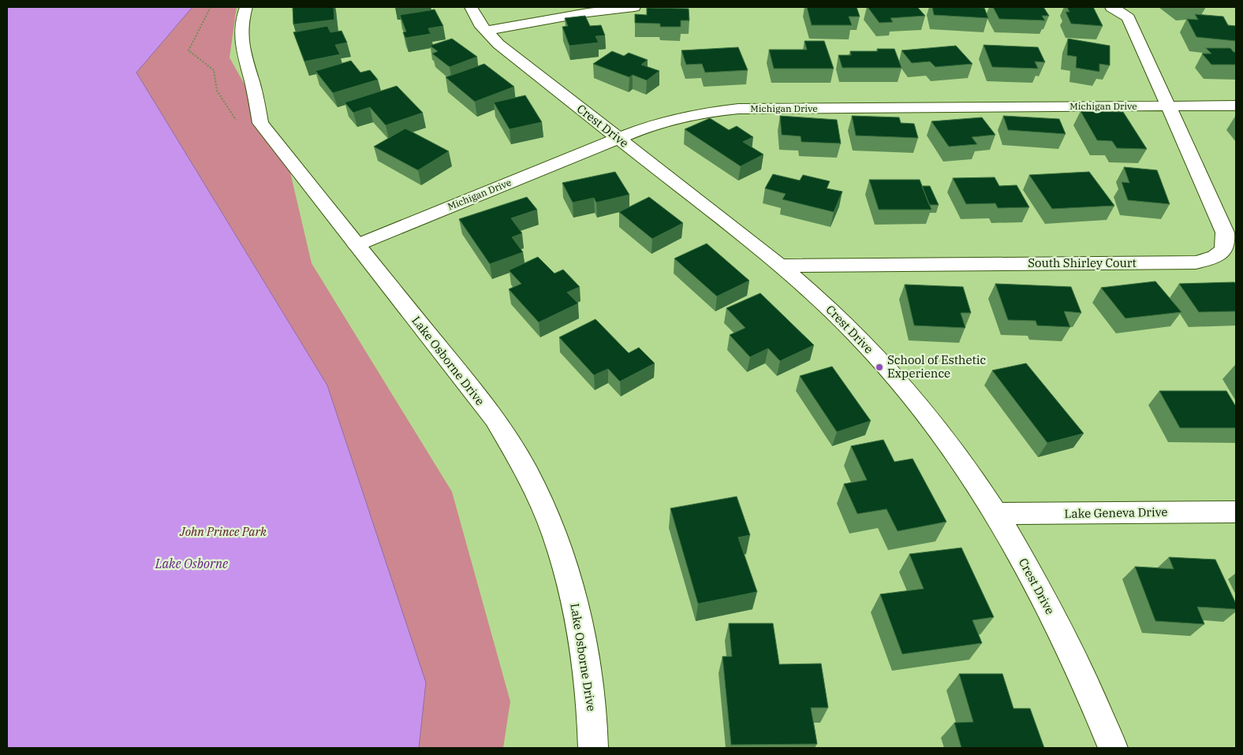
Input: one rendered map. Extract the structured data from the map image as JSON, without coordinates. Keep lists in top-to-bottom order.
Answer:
{
  "streets": {
    "street": [
      "Michigan Drive",
      "Crest Drive",
      "South Shirley Court",
      "Lake Osborne Drive",
      "Lake Geneva Drive"
    ]
  },
  "crossings": [
    ["Michigan Drive", "Crest Drive"],
    ["Michigan Drive", "South Shirley Court"],
    ["Michigan Drive", "Lake Osborne Drive"],
    ["Crest Drive", "South Shirley Court"],
    ["Crest Drive", "Lake Geneva Drive"]
  ],
  "water": ["Lake Osborne"],
  "parks": ["John Prince Park"],
  "places": ["School of Esthetic Experience"]
}
